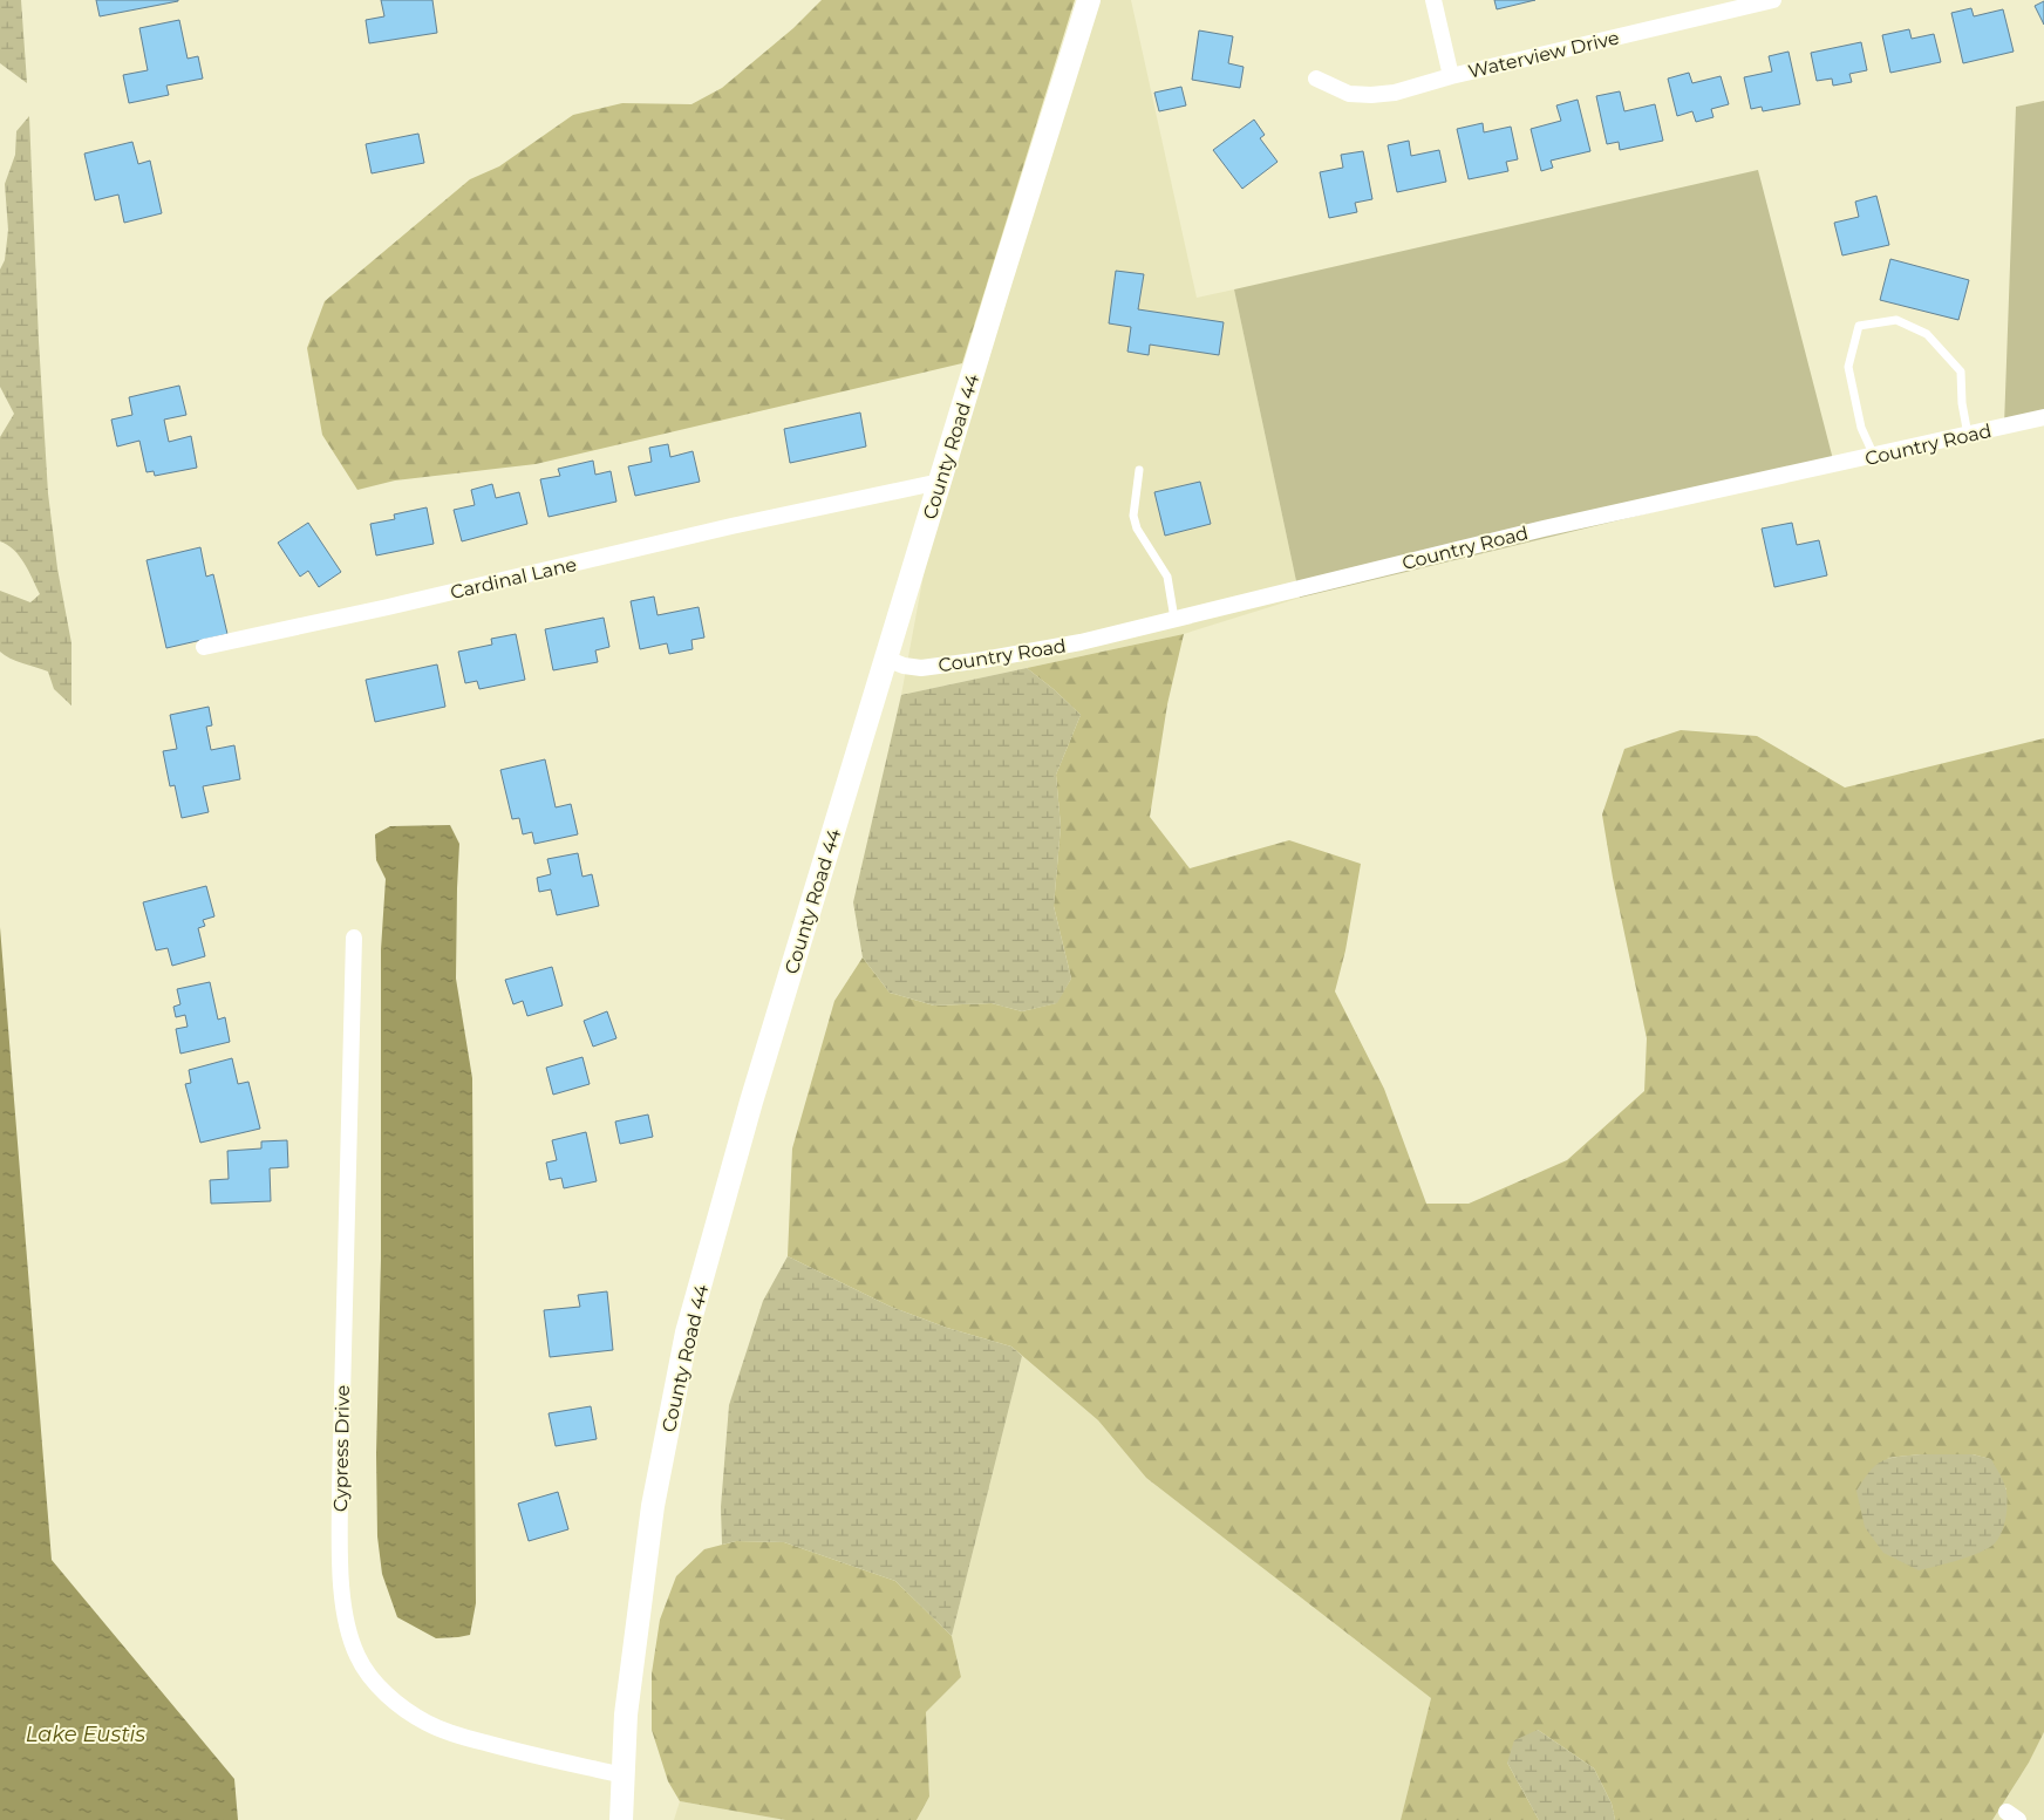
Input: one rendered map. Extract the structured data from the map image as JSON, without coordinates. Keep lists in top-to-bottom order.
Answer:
{
  "streets": {
    "main road": ["County Road 44"],
    "street": [
      "Waterview Drive",
      "Country Road",
      "Cardinal Lane",
      "Cypress Drive"
    ]
  },
  "crossings": [
    ["Country Road", "County Road 44"],
    ["County Road 44", "Cardinal Lane"],
    ["County Road 44", "Cypress Drive"]
  ],
  "water": ["Lake Eustis"]
}
